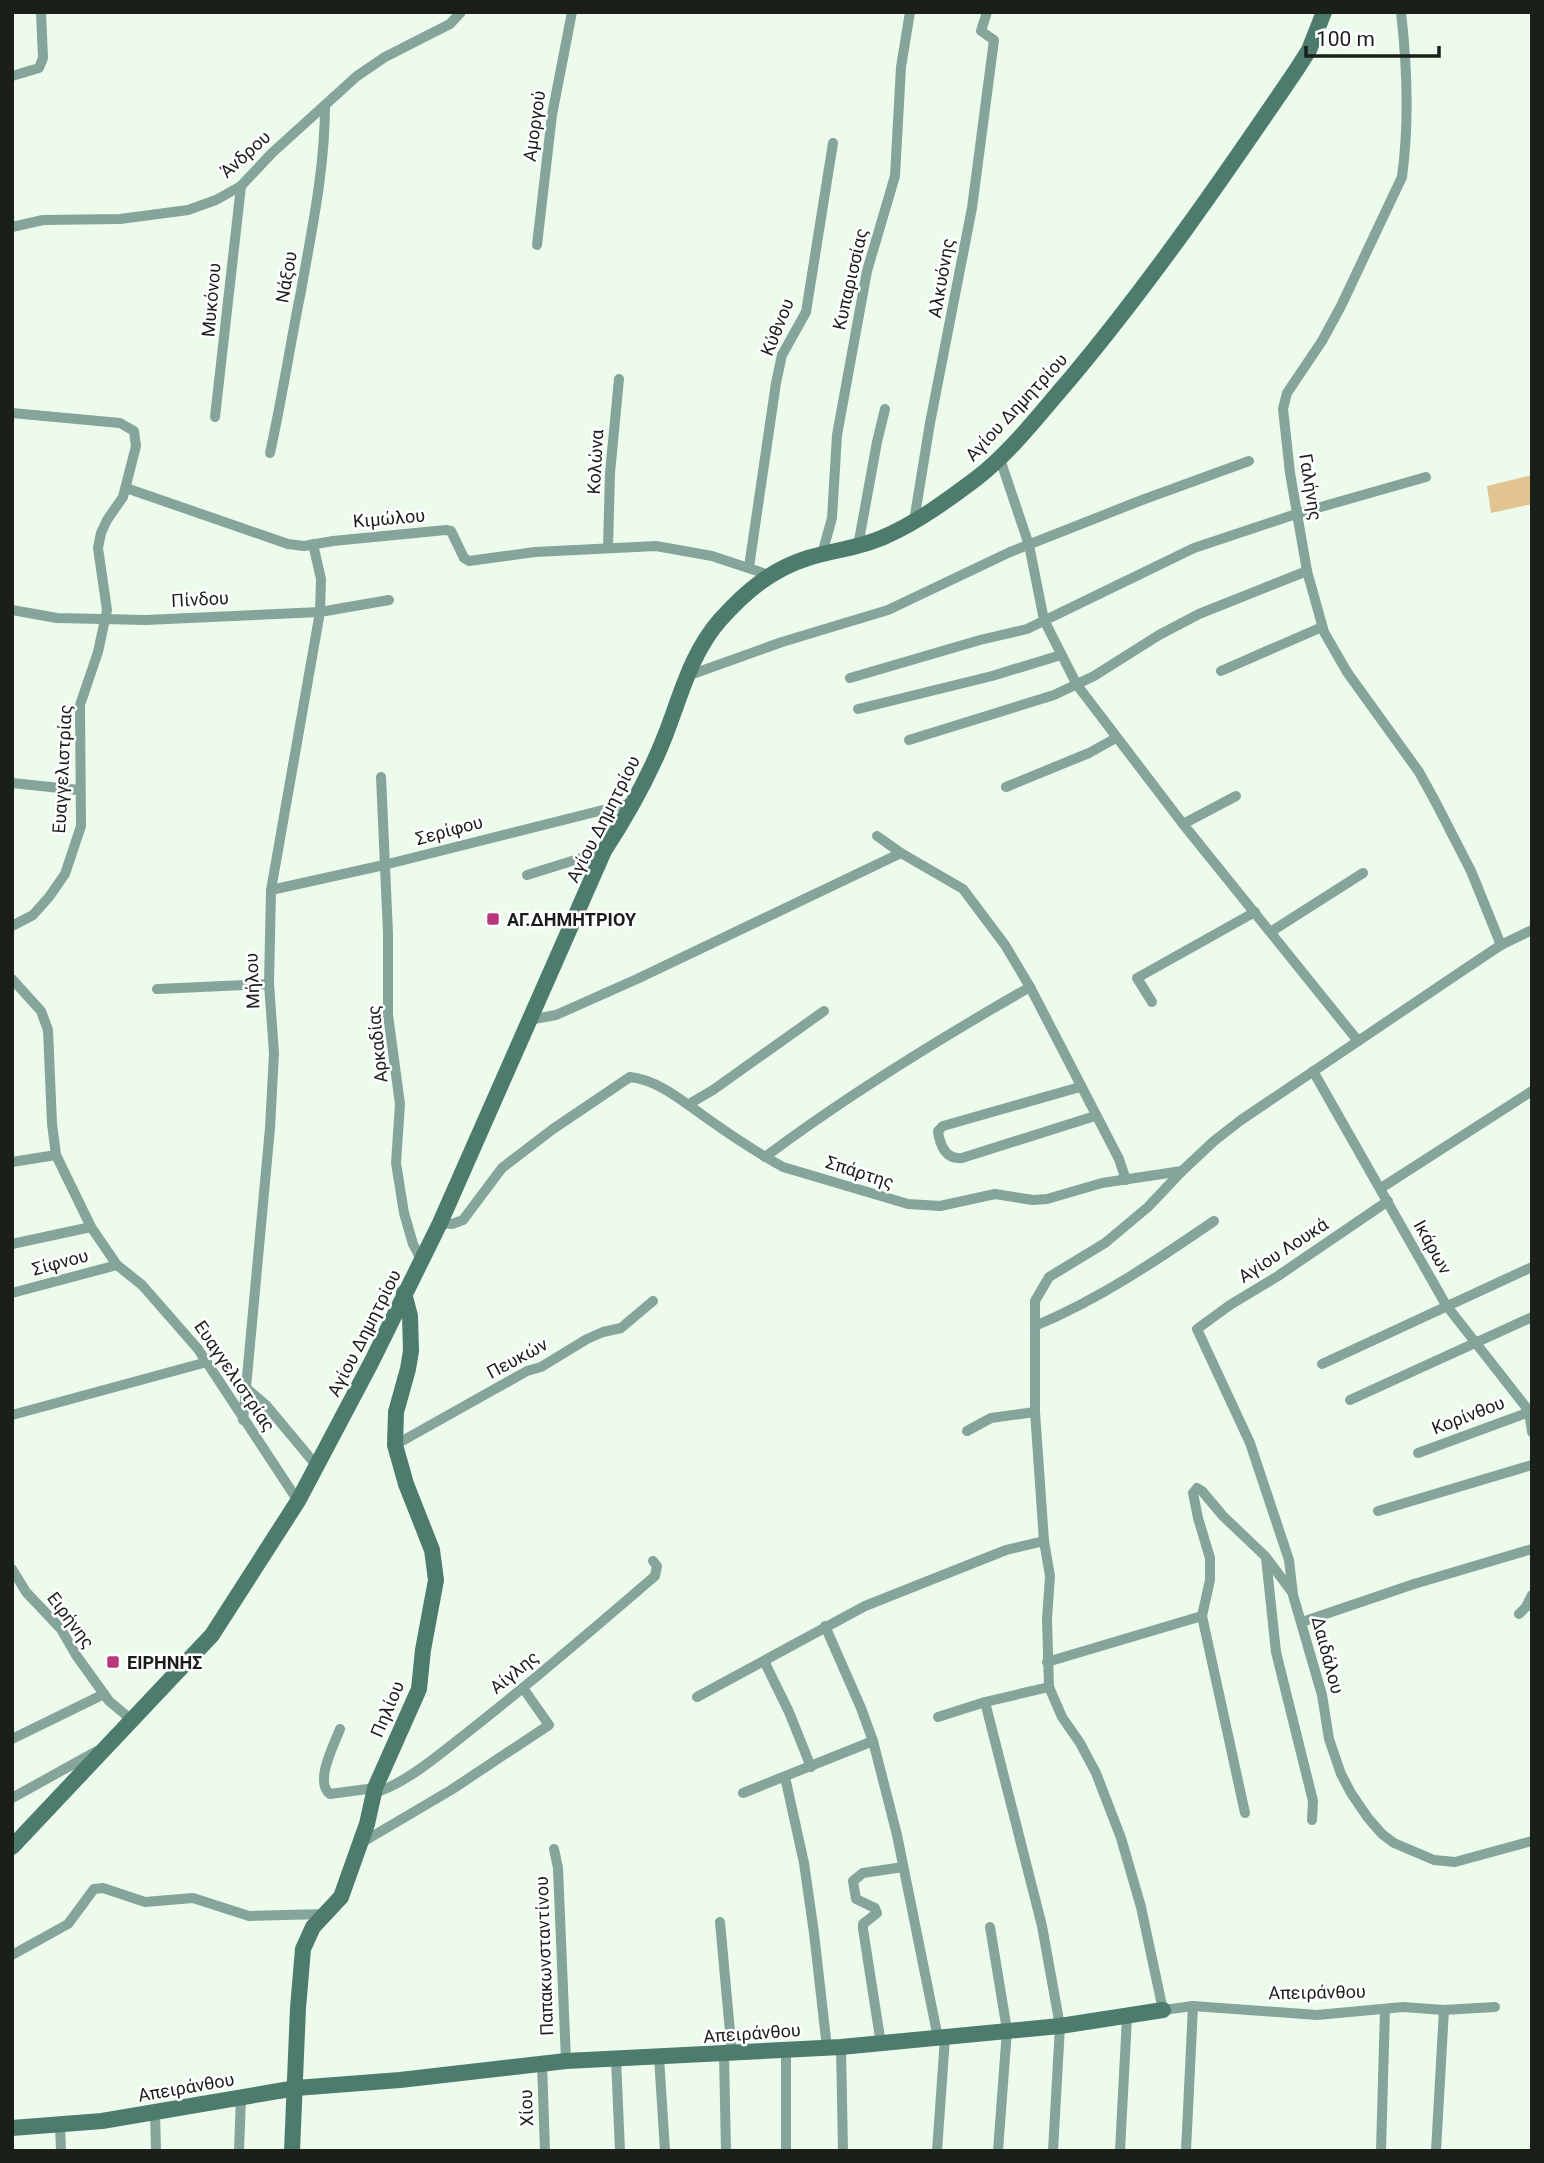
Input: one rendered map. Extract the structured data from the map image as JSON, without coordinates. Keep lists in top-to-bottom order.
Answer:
{
  "streets": {
    "street": [
      "Αμοργού",
      "Άνδρου",
      "Νάξου",
      "Αλκυόνης",
      "Κυπαρισσίας",
      "Μυκόνου",
      "Κύθνου",
      "Αγίου Δημητρίου",
      "Κολώνα",
      "Γαλήνης",
      "Κιμώλου",
      "Πίνδου",
      "Ευαγγελιστρίας",
      "Σερίφου",
      "Μήλου",
      "Αρκαδίας",
      "Σπάρτης",
      "Ικάρων",
      "Αγίου Λουκά",
      "Σίφνου",
      "Πευκών",
      "Κορίνθου",
      "Ειρήνης",
      "Δαιδάλου",
      "Αίγλης",
      "Πηλίου",
      "Παπακωνσταντίνου",
      "Απειράνθου",
      "Χίου"
    ]
  },
  "crossings": [
    ["Άνδρου", "Νάξου"],
    ["Άνδρου", "Μυκόνου"],
    ["Αλκυόνης", "Αγίου Δημητρίου"],
    ["Κυπαρισσίας", "Αγίου Δημητρίου"],
    ["Κύθνου", "Κιμώλου"],
    ["Αγίου Δημητρίου", "Κιμώλου"],
    ["Αγίου Δημητρίου", "Ευαγγελιστρίας"],
    ["Αγίου Δημητρίου", "Σερίφου"],
    ["Αγίου Δημητρίου", "Αρκαδίας"],
    ["Αγίου Δημητρίου", "Σπάρτης"],
    ["Αγίου Δημητρίου", "Ειρήνης"],
    ["Αγίου Δημητρίου", "Πηλίου"],
    ["Κολώνα", "Κιμώλου"],
    ["Κιμώλου", "Ευαγγελιστρίας"],
    ["Κιμώλου", "Μήλου"],
    ["Πίνδου", "Ευαγγελιστρίας"],
    ["Πίνδου", "Μήλου"],
    ["Ευαγγελιστρίας", "Μήλου"],
    ["Ευαγγελιστρίας", "Σίφνου"],
    ["Σερίφου", "Μήλου"],
    ["Σερίφου", "Αρκαδίας"],
    ["Ικάρων", "Αγίου Λουκά"],
    ["Ικάρων", "Κορίνθου"],
    ["Αγίου Λουκά", "Δαιδάλου"],
    ["Πευκών", "Πηλίου"],
    ["Αίγλης", "Πηλίου"],
    ["Πηλίου", "Απειράνθου"],
    ["Παπακωνσταντίνου", "Απειράνθου"],
    ["Απειράνθου", "Χίου"]
  ],
  "places": {
    "transit": ["ΑΓ.ΔΗΜΗΤΡΙΟΥ", "ΕΙΡΗΝΗΣ"]
  },
  "scale_bar": "100 m"
}
